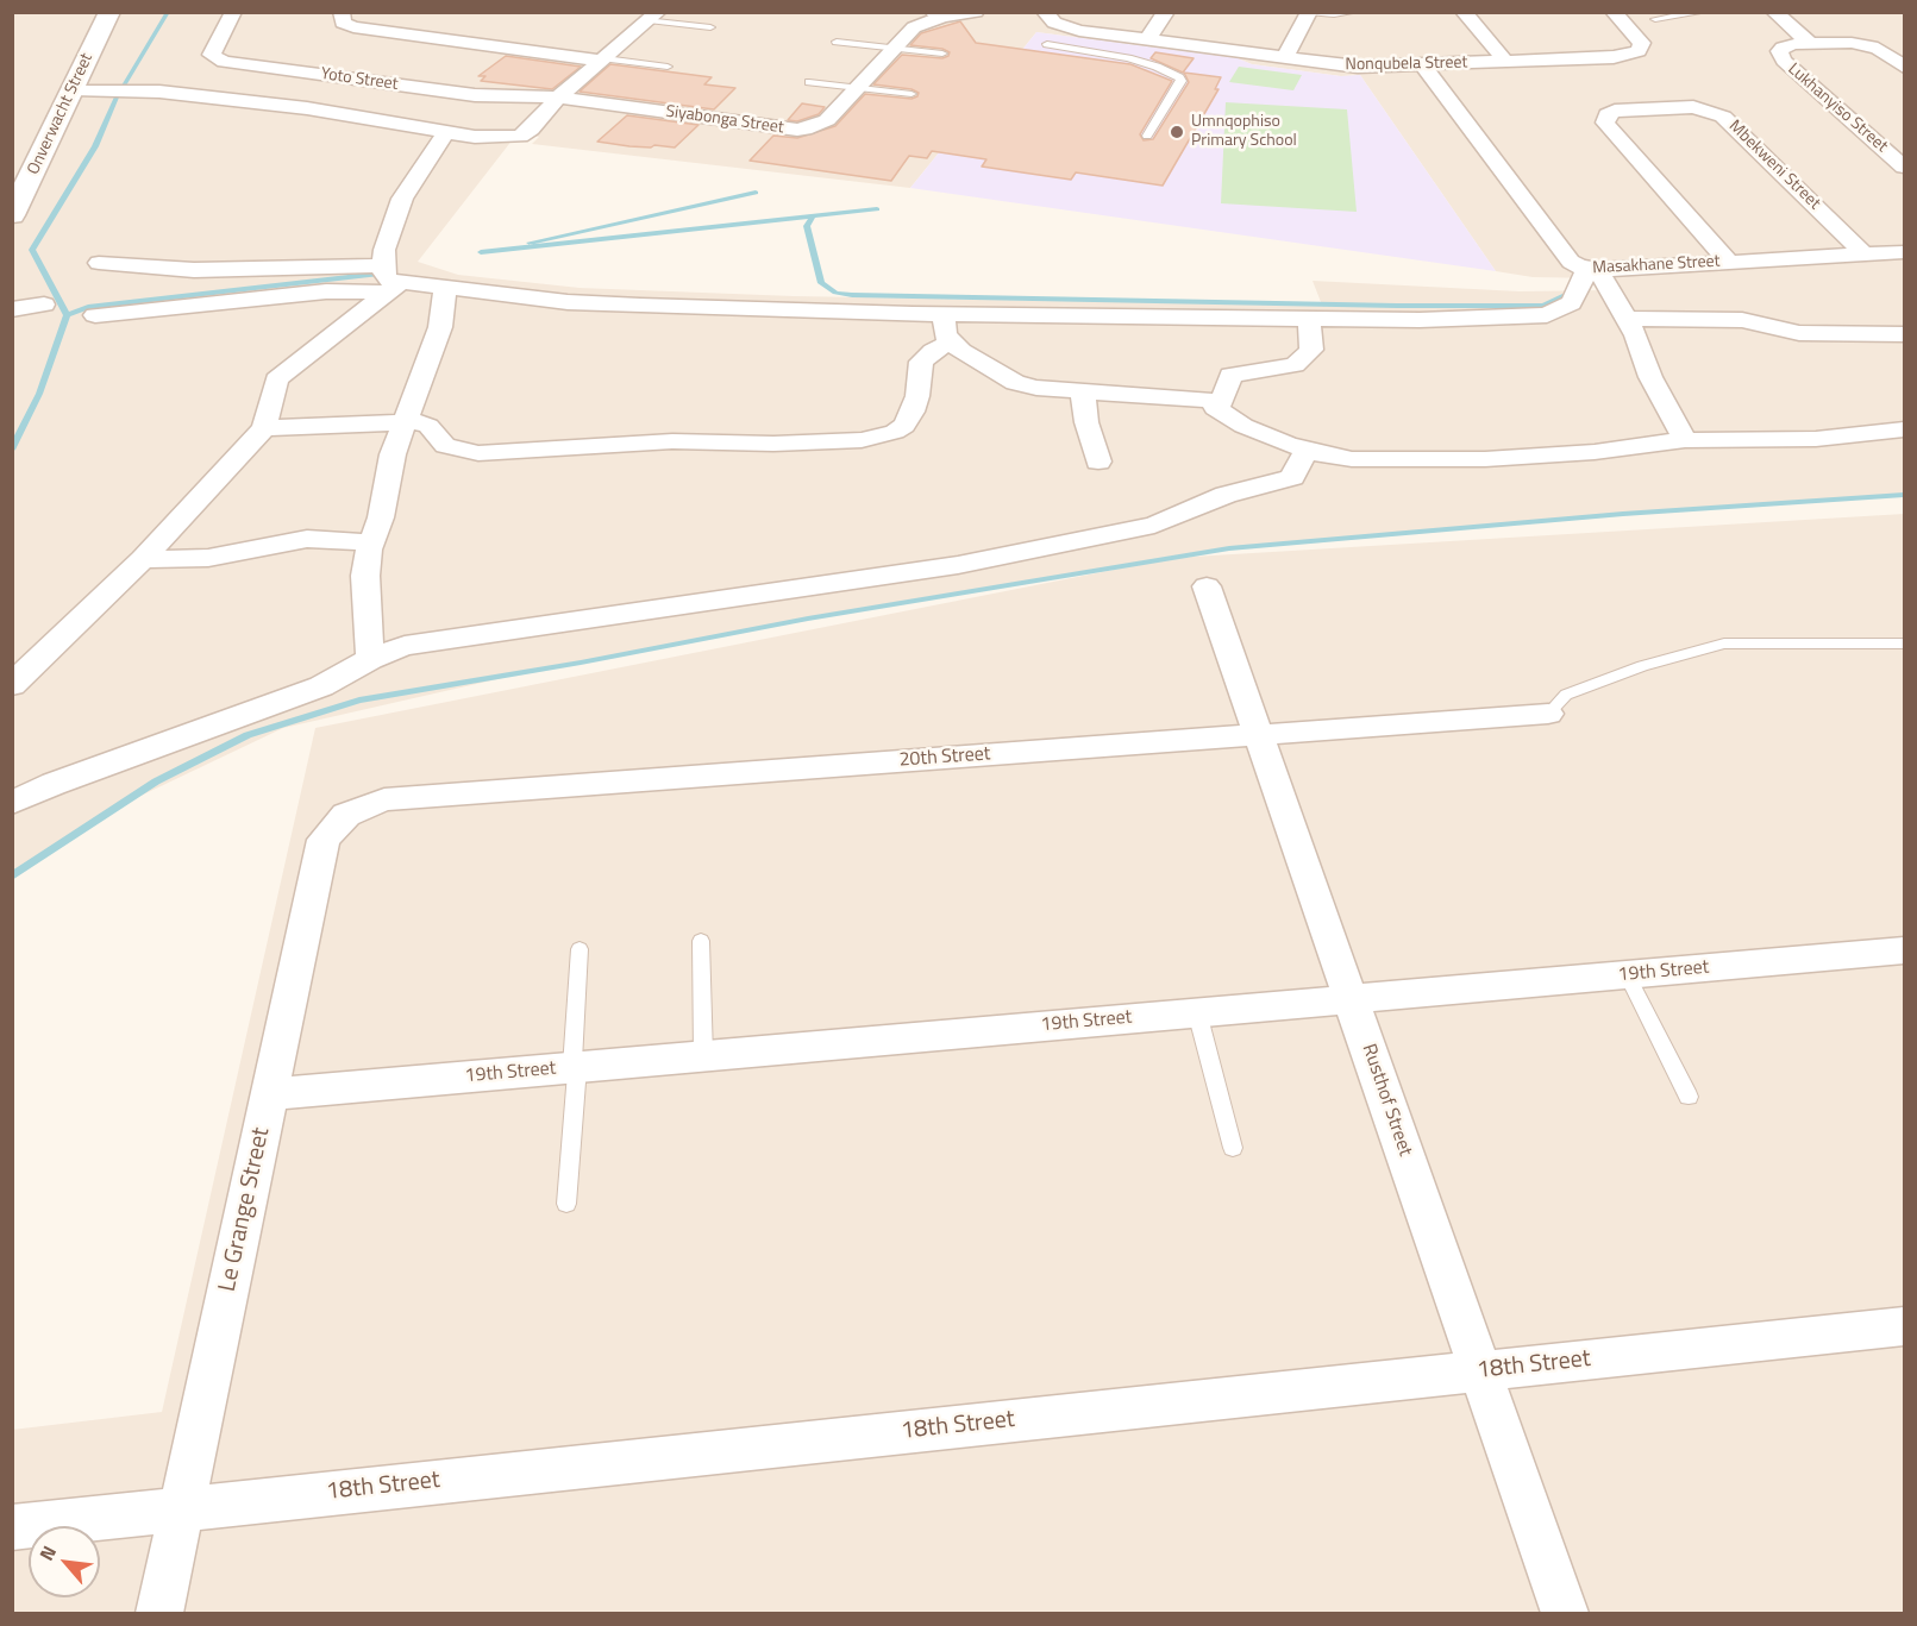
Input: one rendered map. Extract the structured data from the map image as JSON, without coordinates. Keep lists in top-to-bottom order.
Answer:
{
  "streets": {
    "street": [
      "Nonqubela Street",
      "Yoto Street",
      "Lukhanyiso Street",
      "Onverwacht Street",
      "Siyabonga Street",
      "Mbekweni Street",
      "Masakhane Street",
      "20th Street",
      "19th Street",
      "Rusthof Street",
      "Le Grange Street",
      "18th Street"
    ]
  },
  "crossings": [
    ["Nonqubela Street", "Masakhane Street"],
    ["Yoto Street", "Siyabonga Street"],
    ["Mbekweni Street", "Masakhane Street"],
    ["20th Street", "Rusthof Street"],
    ["20th Street", "Le Grange Street"],
    ["19th Street", "Rusthof Street"],
    ["19th Street", "Le Grange Street"],
    ["Rusthof Street", "18th Street"],
    ["Le Grange Street", "18th Street"]
  ],
  "places": ["Umnqophiso Primary School"],
  "north": "top left"
}
